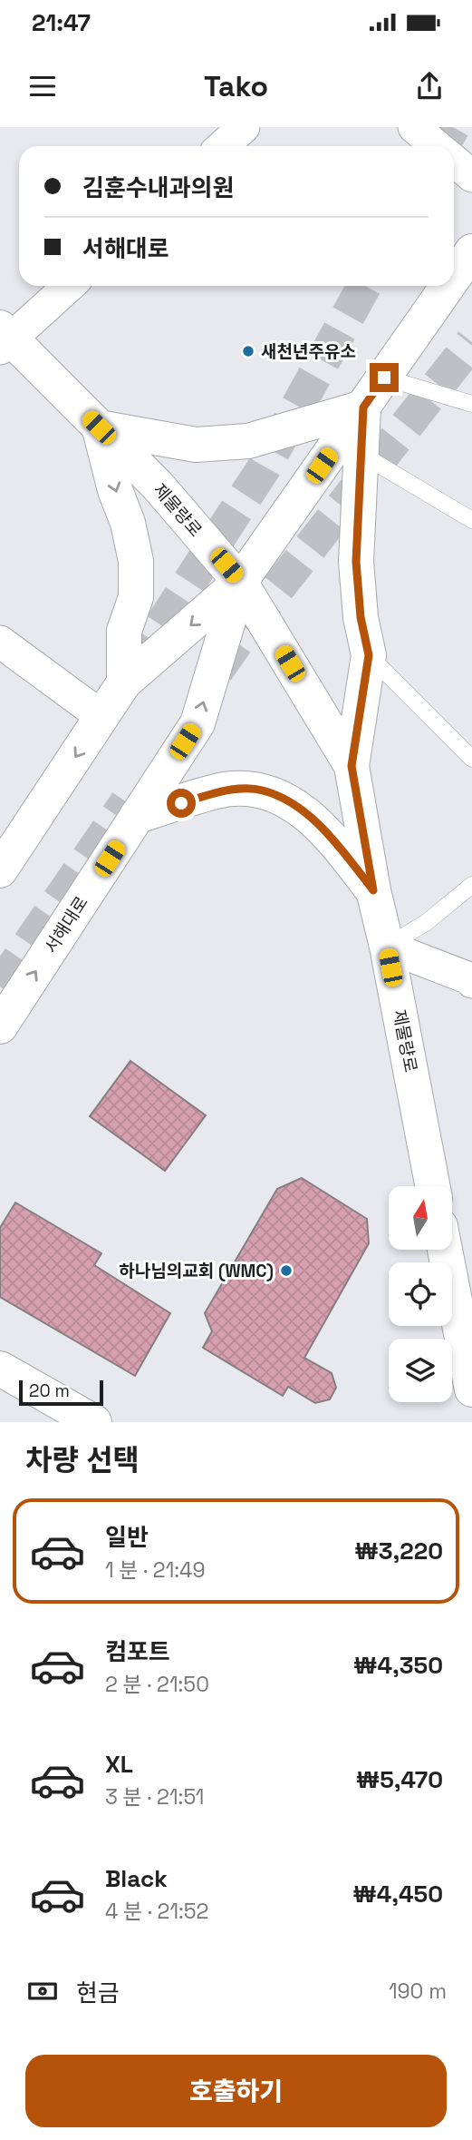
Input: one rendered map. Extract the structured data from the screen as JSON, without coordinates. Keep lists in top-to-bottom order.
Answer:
{
  "streets": {
    "main road": ["제물량로", "서해대로"]
  },
  "crossings": [
    ["제물량로", "서해대로"]
  ],
  "places": ["새천년주유소", "하나님의교회 (WMC)"],
  "scale_bar": "20 m",
  "north": "top",
  "page": {
    "status": "21:47",
    "header": "Tako",
    "banner": ["김훈수내과의원", "서해대로"],
    "scale": "20 m",
    "heading": "차량 선택",
    "list": [
      {
        "name": "일반",
        "note": "1 분 · 21:49",
        "value": "₩3,220"
      },
      {
        "name": "컴포트",
        "note": "2 분 · 21:50",
        "value": "₩4,350"
      },
      {
        "name": "XL",
        "note": "3 분 · 21:51",
        "value": "₩5,470"
      },
      {
        "name": "Black",
        "note": "4 분 · 21:52",
        "value": "₩4,450"
      }
    ],
    "pay": ["현금", "190 m"],
    "buttons": "호출하기"
  }
}
